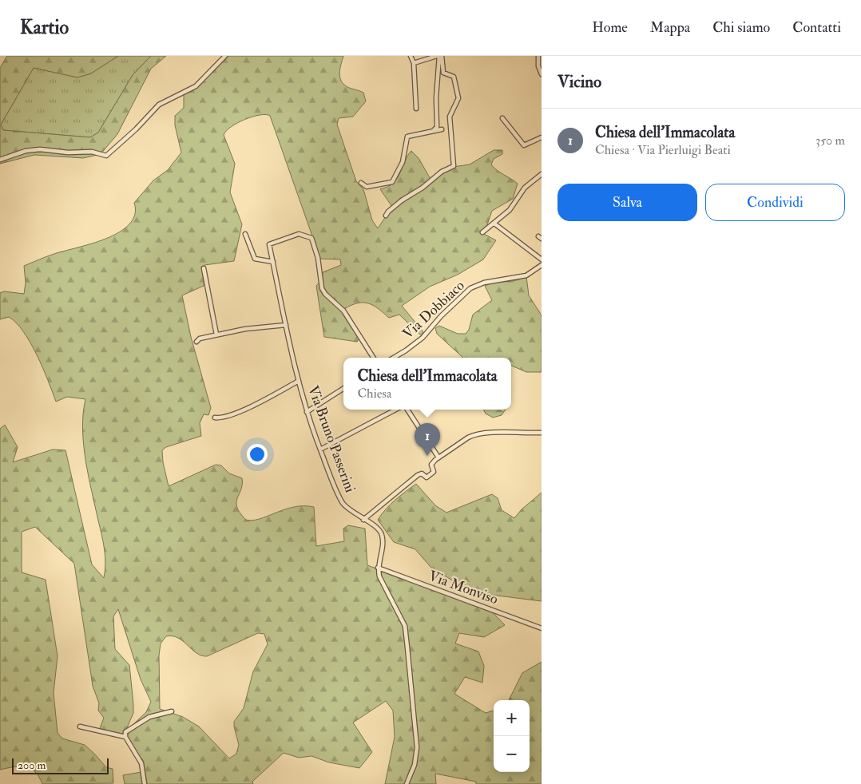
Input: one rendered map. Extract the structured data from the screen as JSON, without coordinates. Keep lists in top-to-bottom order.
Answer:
{
  "streets": {
    "street": ["Via Dobbiaco", "Via Bruno Passerini", "Via Monviso"]
  },
  "crossings": [
    ["Via Bruno Passerini", "Via Monviso"]
  ],
  "scale_bar": "200 m",
  "page": {
    "header": "Kartio",
    "nav": [
      "Home",
      "Mappa",
      "Chi siamo",
      "Contatti"
    ],
    "heading": "Vicino",
    "list": [
      {
        "mark": "1",
        "name": "Chiesa dell'Immacolata",
        "note": "Chiesa · Via Pierluigi Beati",
        "value": "350 m"
      }
    ],
    "buttons": ["Salva", "Condividi"],
    "popup": ["Chiesa dell'Immacolata", "Chiesa"],
    "pins": "1",
    "map_buttons": ["+", "−"],
    "scale": "200 m"
  }
}
